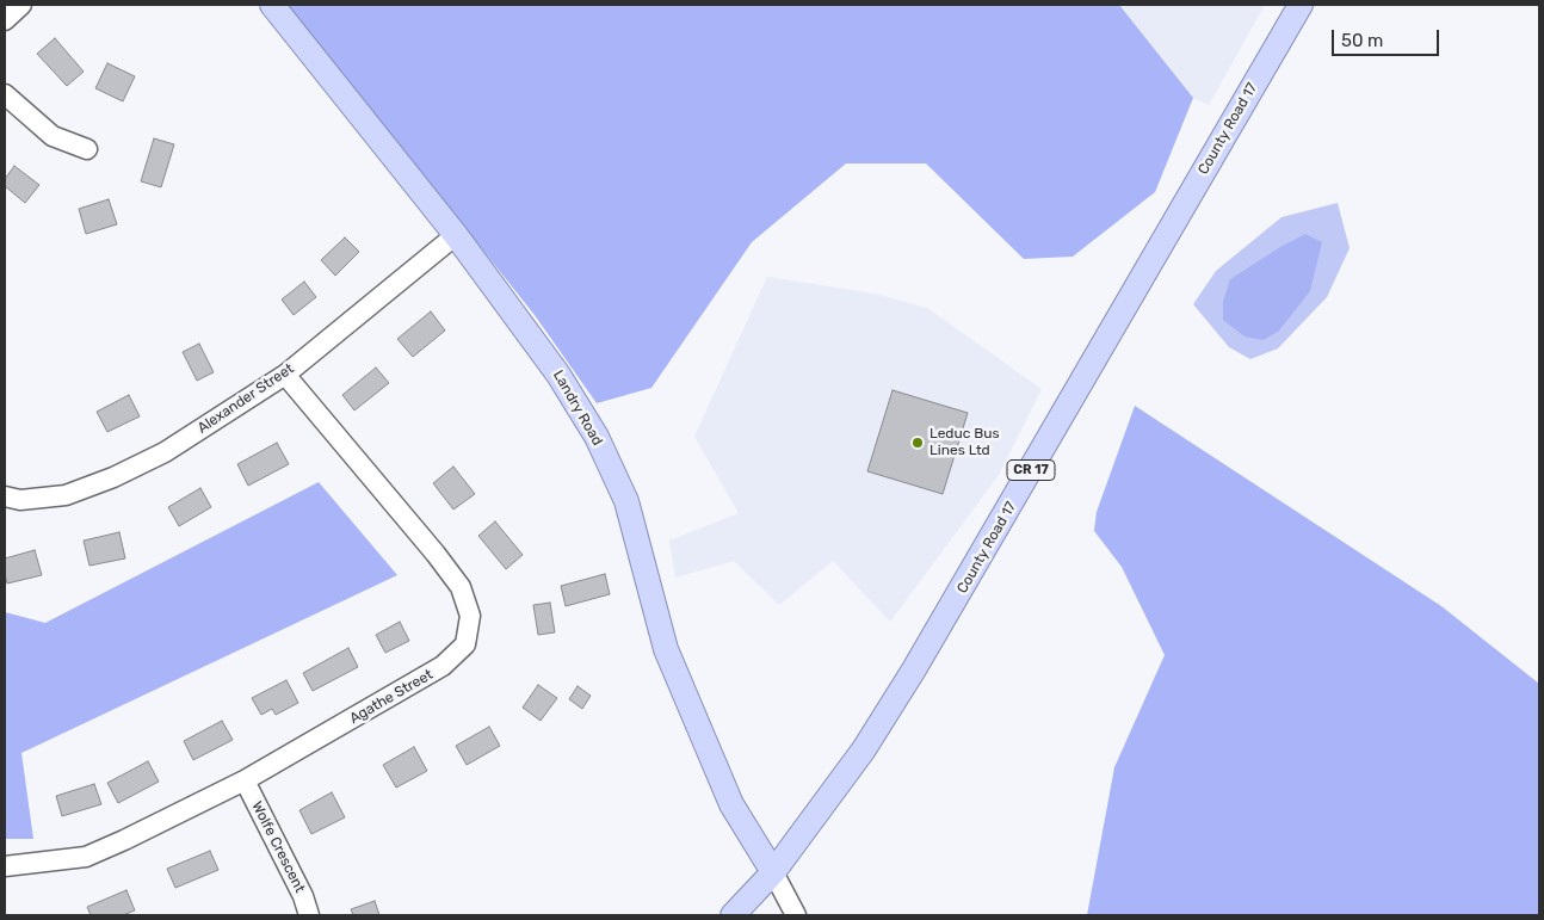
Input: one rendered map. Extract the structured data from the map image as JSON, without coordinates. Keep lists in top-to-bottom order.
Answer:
{
  "streets": {
    "main road": ["County Road 17", "Landry Road", "CR 17"],
    "street": ["Alexander Street", "Agathe Street", "Wolfe Crescent"]
  },
  "crossings": [
    ["County Road 17", "Landry Road"],
    ["Alexander Street", "Landry Road"],
    ["Alexander Street", "Agathe Street"],
    ["Agathe Street", "Wolfe Crescent"]
  ],
  "places": ["Leduc Bus Lines Ltd"],
  "scale_bar": "50 m"
}
